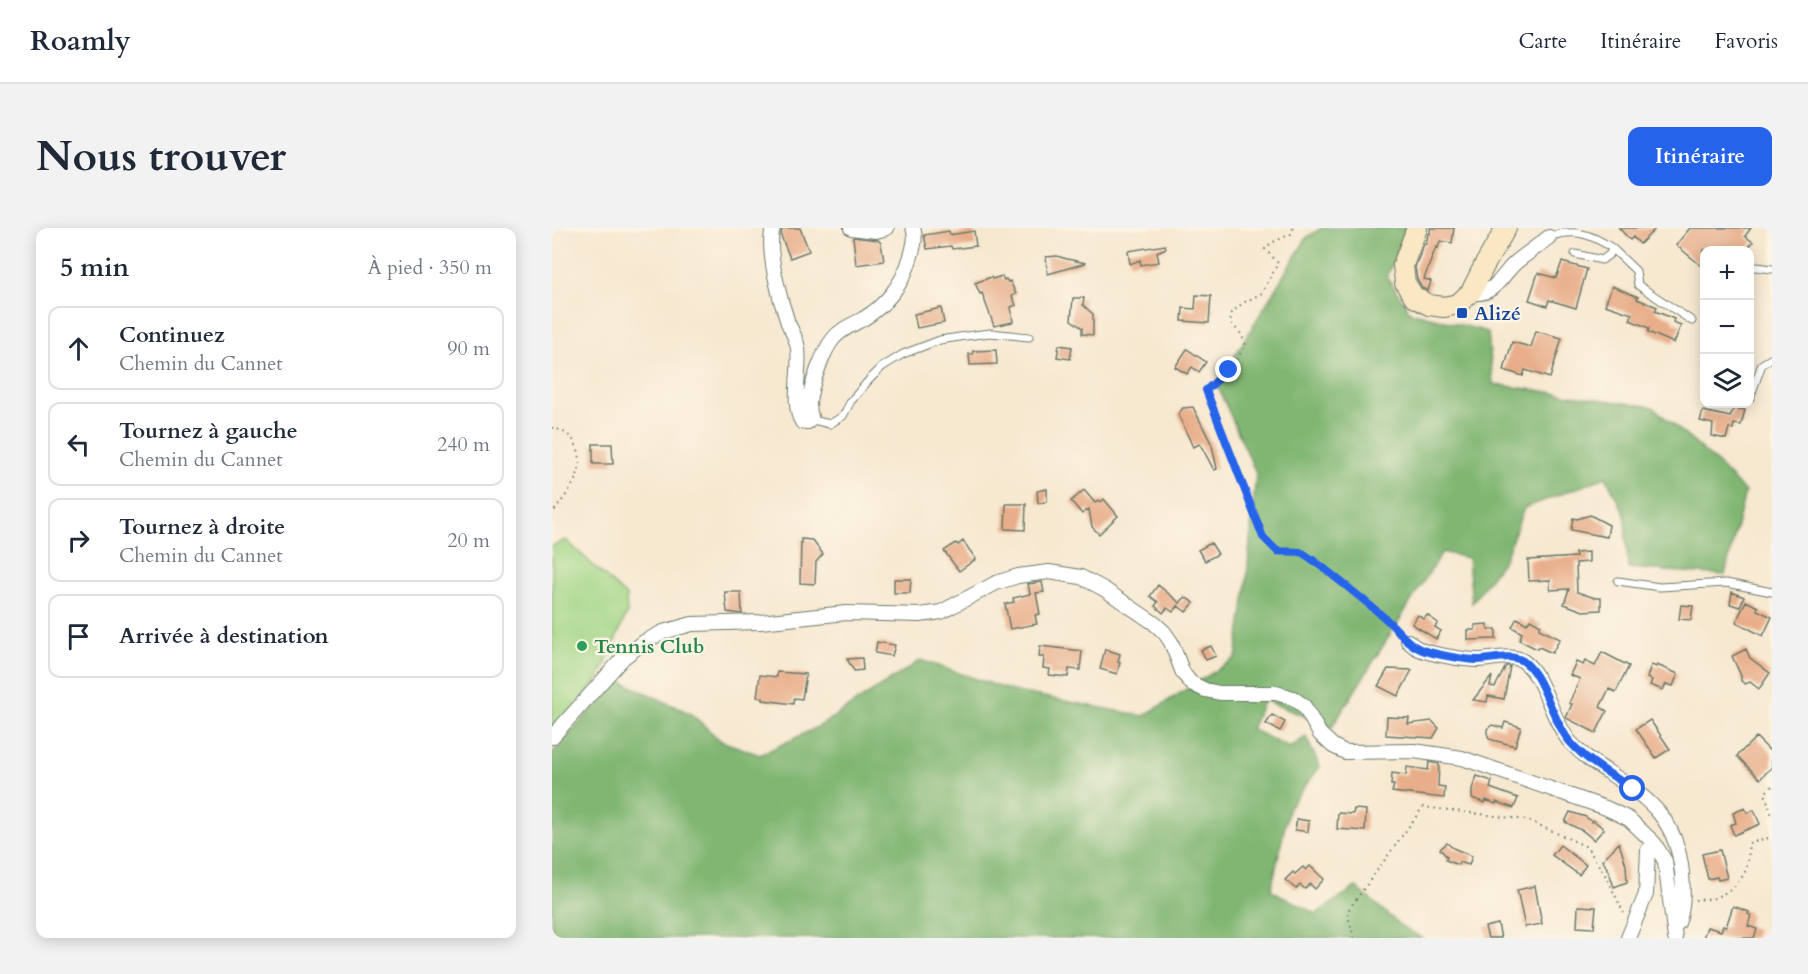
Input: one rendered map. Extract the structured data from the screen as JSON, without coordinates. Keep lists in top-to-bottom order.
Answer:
{
  "places": {
    "transit": ["Alizé"],
    "other": ["Tennis Club"]
  },
  "page": {
    "header": "Roamly",
    "nav": ["Carte", "Itinéraire", "Favoris"],
    "buttons": "Itinéraire",
    "title": "Nous trouver",
    "heading": ["5 min", "À pied · 350 m"],
    "map_buttons": ["+", "−"],
    "list": [
      ["Continuez", "Chemin du Cannet", "90 m"],
      ["Tournez à gauche", "Chemin du Cannet", "240 m"],
      ["Tournez à droite", "Chemin du Cannet", "20 m"],
      "Arrivée à destination"
    ]
  }
}
